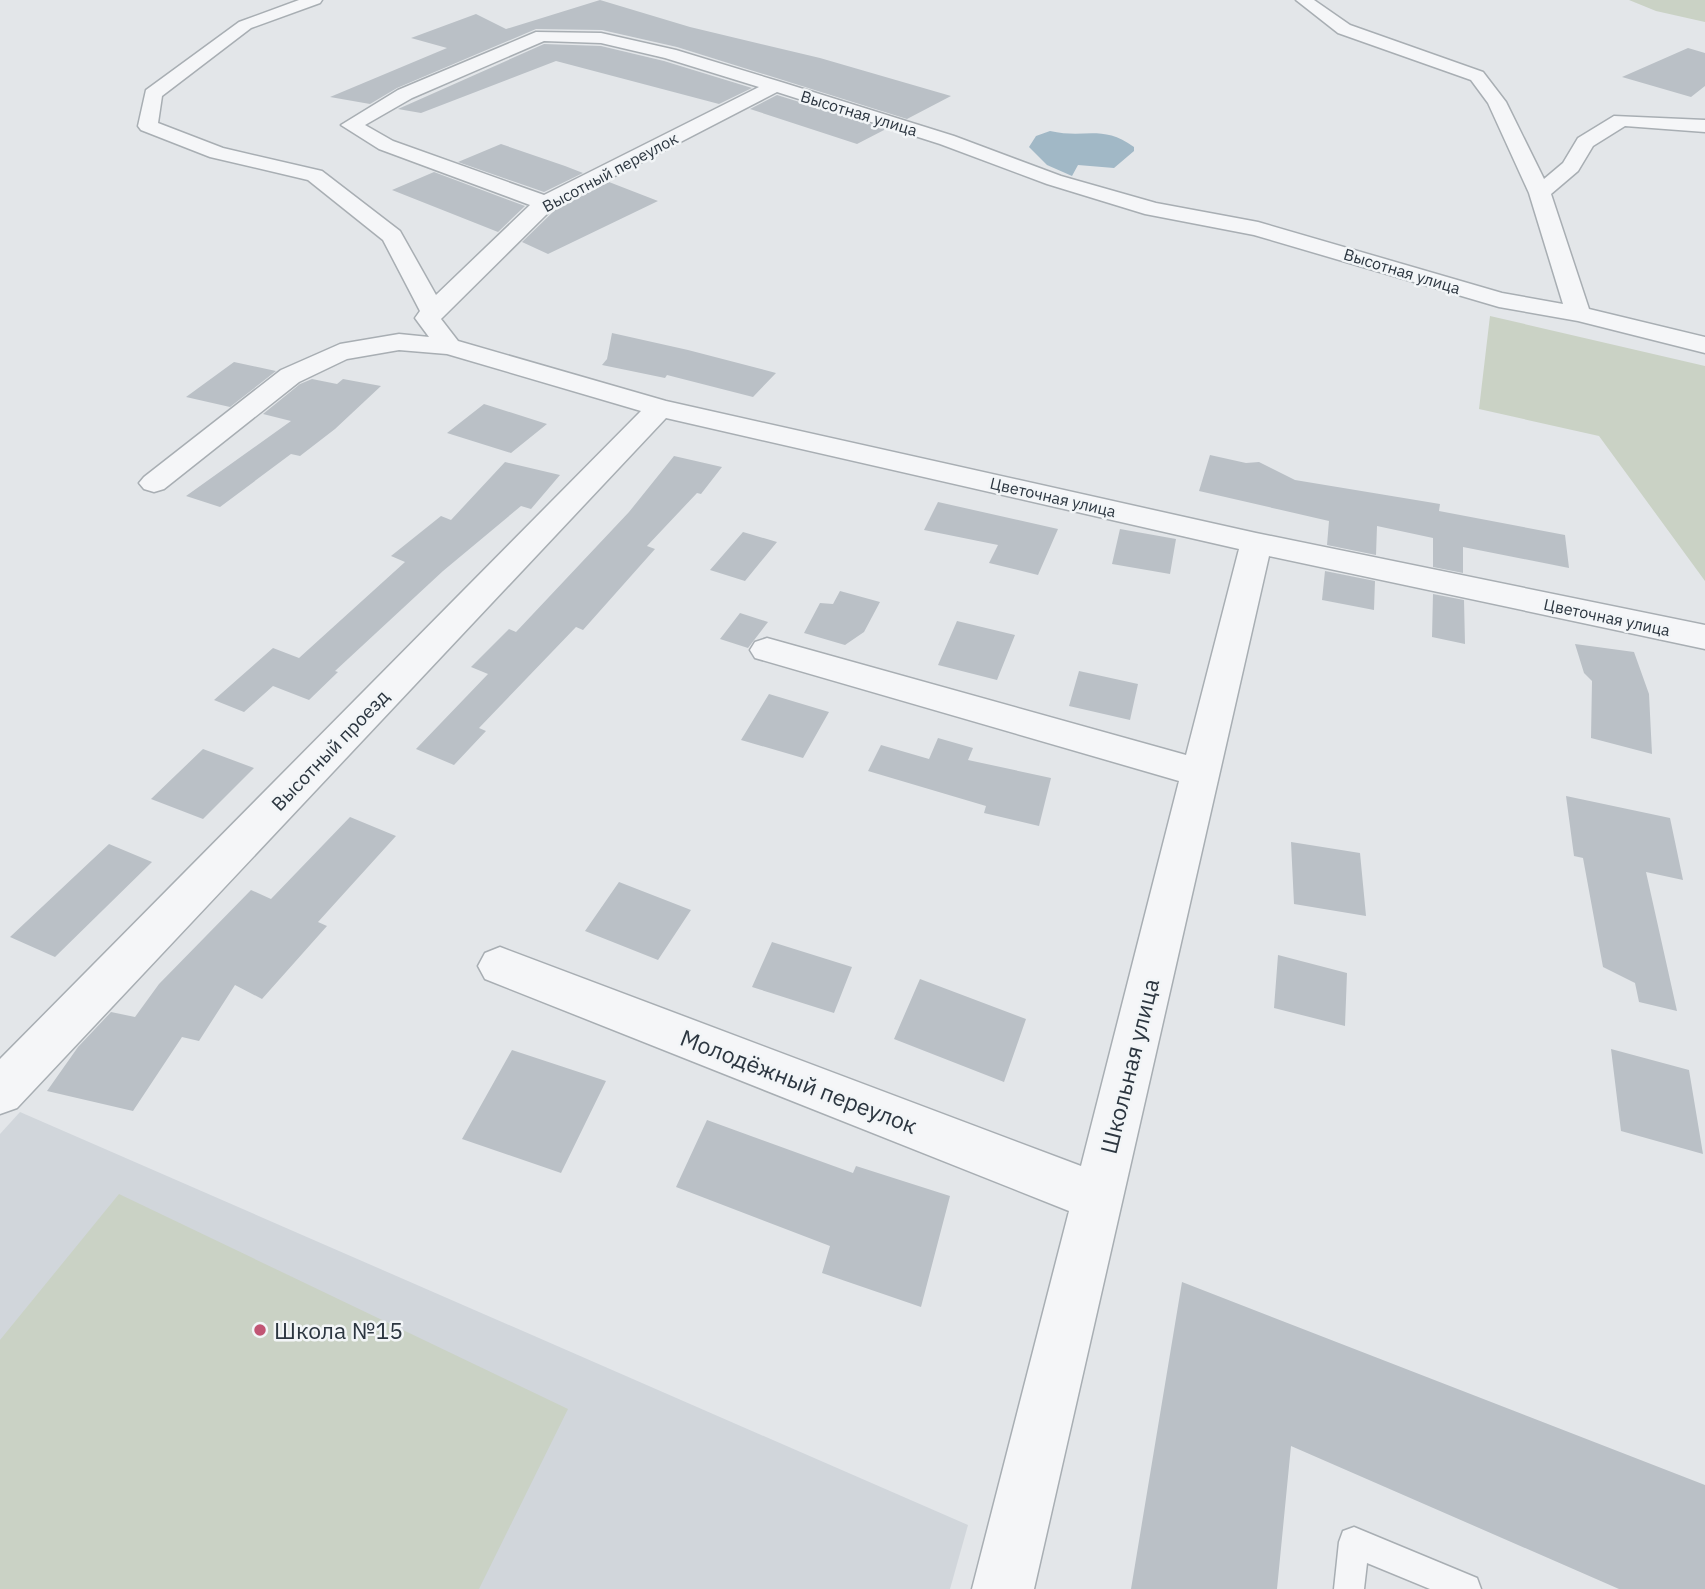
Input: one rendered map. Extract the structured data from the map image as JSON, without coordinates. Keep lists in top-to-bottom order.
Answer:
{
  "streets": {
    "street": [
      "Высотная улица",
      "Высотный переулок",
      "Цветочная улица",
      "Высотный проезд",
      "Школьная улица",
      "Молодёжный переулок"
    ]
  },
  "crossings": [
    ["Высотная улица", "Высотный переулок"],
    ["Цветочная улица", "Высотный проезд"],
    ["Цветочная улица", "Школьная улица"],
    ["Школьная улица", "Молодёжный переулок"]
  ],
  "places": ["Школа №15"]
}
